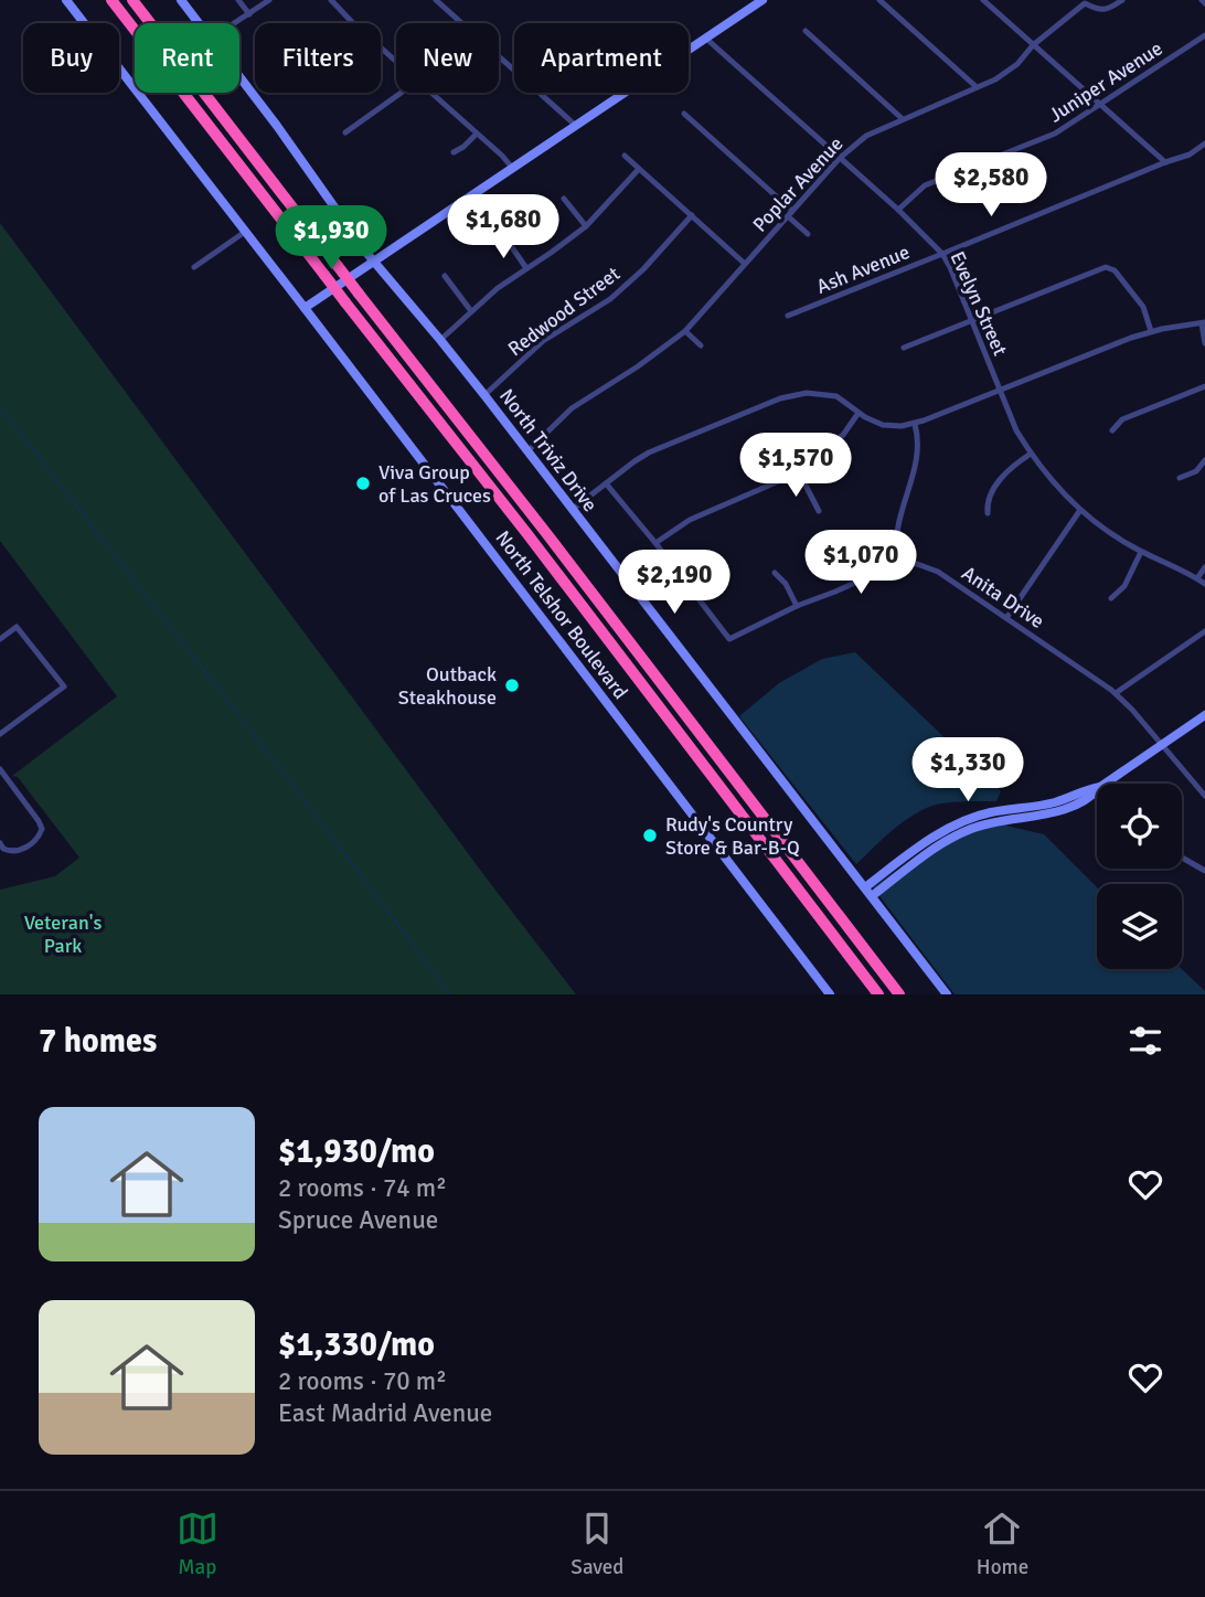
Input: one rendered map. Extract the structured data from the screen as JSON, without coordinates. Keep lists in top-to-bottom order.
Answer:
{
  "streets": {
    "main road": ["North Triviz Drive", "North Telshor Boulevard"],
    "street": [
      "Juniper Avenue",
      "Poplar Avenue",
      "Ash Avenue",
      "Evelyn Street",
      "Redwood Street",
      "Anita Drive"
    ]
  },
  "crossings": [
    ["Juniper Avenue", "Evelyn Street"],
    ["Poplar Avenue", "Evelyn Street"],
    ["Poplar Avenue", "North Triviz Drive"],
    ["Ash Avenue", "Evelyn Street"],
    ["Redwood Street", "North Triviz Drive"]
  ],
  "parks": ["Veteran's Park"],
  "places": ["Viva Group of Las Cruces", "Outback Steakhouse", "Rudy's Country Store & Bar-B-Q"],
  "page": {
    "chip": [
      "Buy",
      "Rent",
      "Filters",
      "New",
      "Apartment"
    ],
    "price": [
      "$2,580",
      "$1,680",
      "$1,930",
      "$1,570",
      "$1,070",
      "$2,190",
      "$1,330"
    ],
    "heading": "7 homes",
    "list": [
      {
        "name": "$1,930/mo",
        "note": "2 rooms · 74 m² · Spruce Avenue"
      },
      {
        "name": "$1,330/mo",
        "note": "2 rooms · 70 m² · East Madrid Avenue"
      }
    ],
    "tabs": ["Map", "Saved", "Home"]
  }
}
